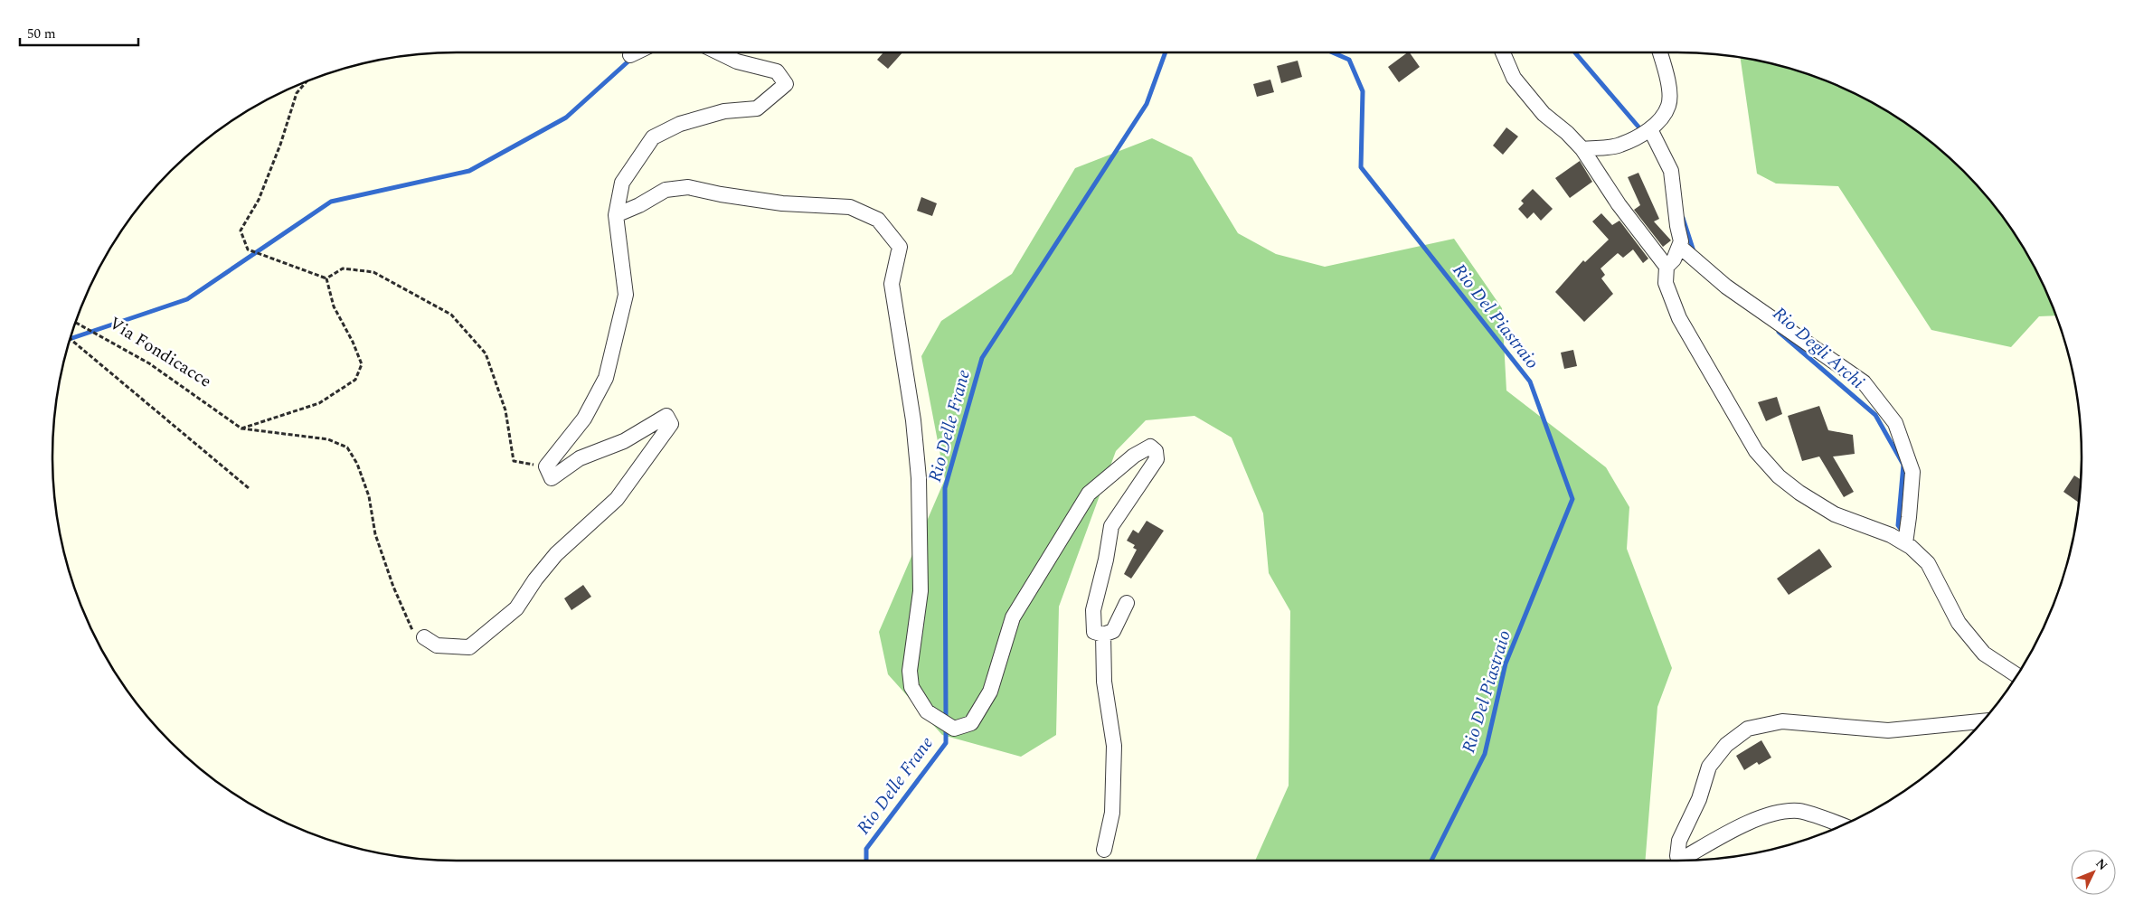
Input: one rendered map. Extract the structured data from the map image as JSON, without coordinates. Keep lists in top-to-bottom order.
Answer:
{
  "streets": {
    "path": ["Via Fondicacce"]
  },
  "water": ["Rio Del Piastraio", "Rio Degli Archi", "Rio Delle Frane"],
  "scale_bar": "50 m",
  "north": "top right"
}
